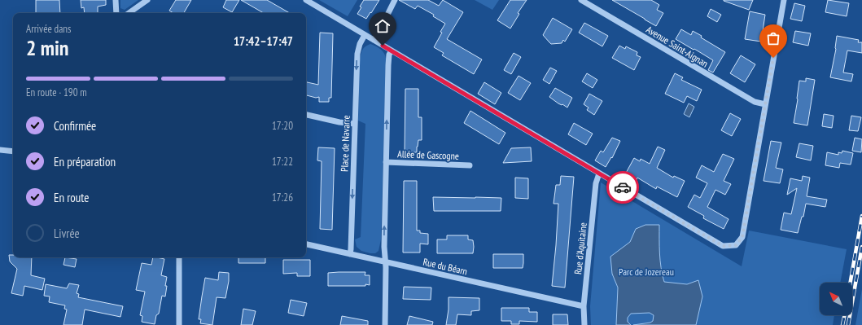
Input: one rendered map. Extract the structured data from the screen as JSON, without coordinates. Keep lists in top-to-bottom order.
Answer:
{
  "streets": {
    "street": [
      "Avenue Saint-Aignan",
      "Place de Navarre",
      "Allée de Gascogne",
      "Rue d'Aquitaine",
      "Rue du Béarn"
    ]
  },
  "crossings": [
    ["Place de Navarre", "Rue du Béarn"],
    ["Rue d'Aquitaine", "Rue du Béarn"]
  ],
  "parks": ["Parc de Jozereau"],
  "north": "top left",
  "page": {
    "heading": ["2 min", "Arrivée dans", "17:42–17:47"],
    "bar": "En route · 190 m",
    "list": [
      ["Confirmée", "17:20"],
      ["En préparation", "17:22"],
      ["En route", "17:26"],
      "Livrée"
    ]
  }
}
